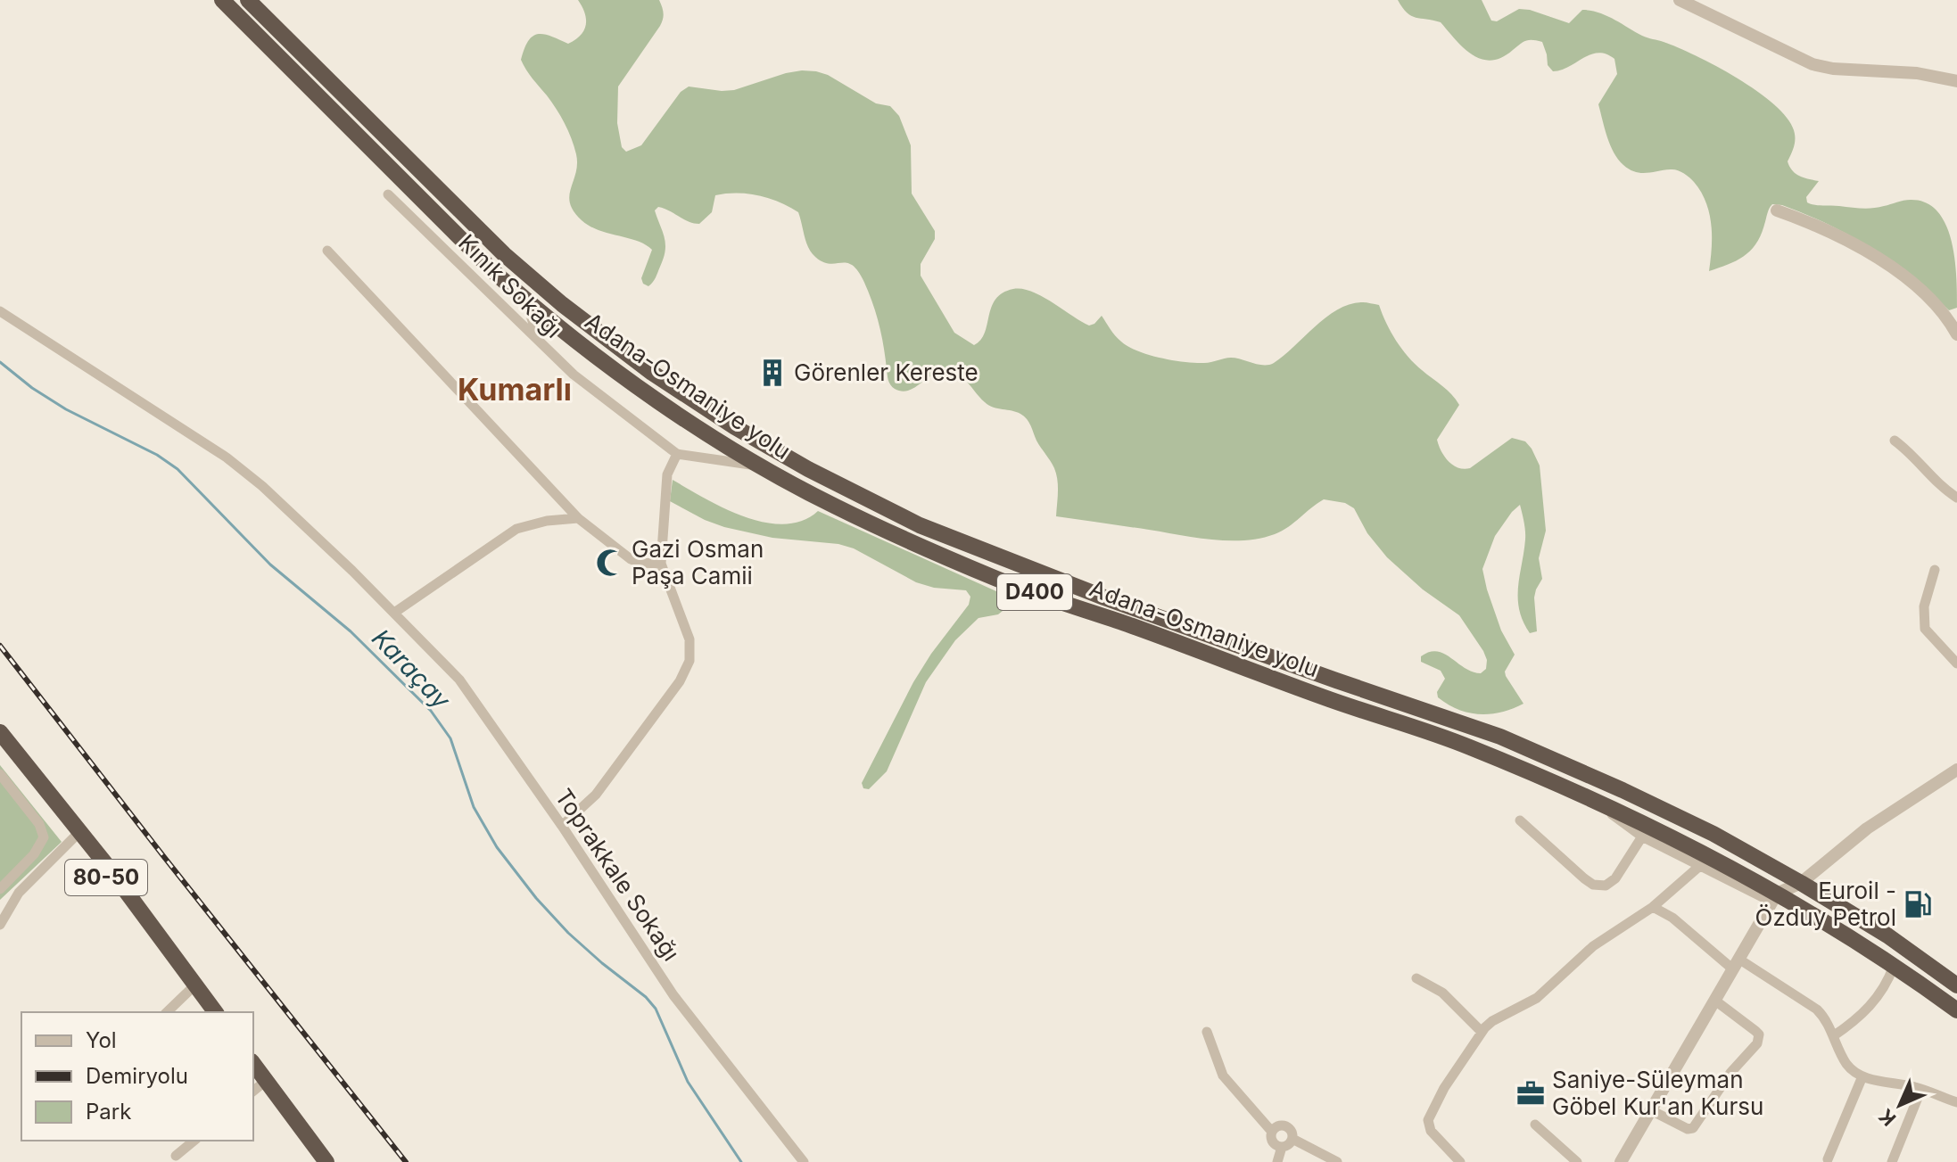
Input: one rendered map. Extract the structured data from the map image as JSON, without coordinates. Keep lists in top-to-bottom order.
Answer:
{
  "streets": {
    "highway": ["Adana-Osmaniye yolu", "D400", "80-50"],
    "street": ["Kınık Sokağı", "Toprakkale Sokağı"]
  },
  "crossings": [
    ["Kınık Sokağı", "Adana-Osmaniye yolu"]
  ],
  "districts": ["Kumarlı"],
  "water": ["Karaçay"],
  "places": {
    "building": ["Görenler Kereste"],
    "mosque": ["Gazi Osman Paşa Camii"],
    "fuel station": ["Euroil - Özduy Petrol"],
    "office": ["Saniye-Süleyman Göbel Kur'an Kursu"]
  },
  "legend": ["Yol", "Demiryolu", "Park"],
  "north": "bottom left"
}
